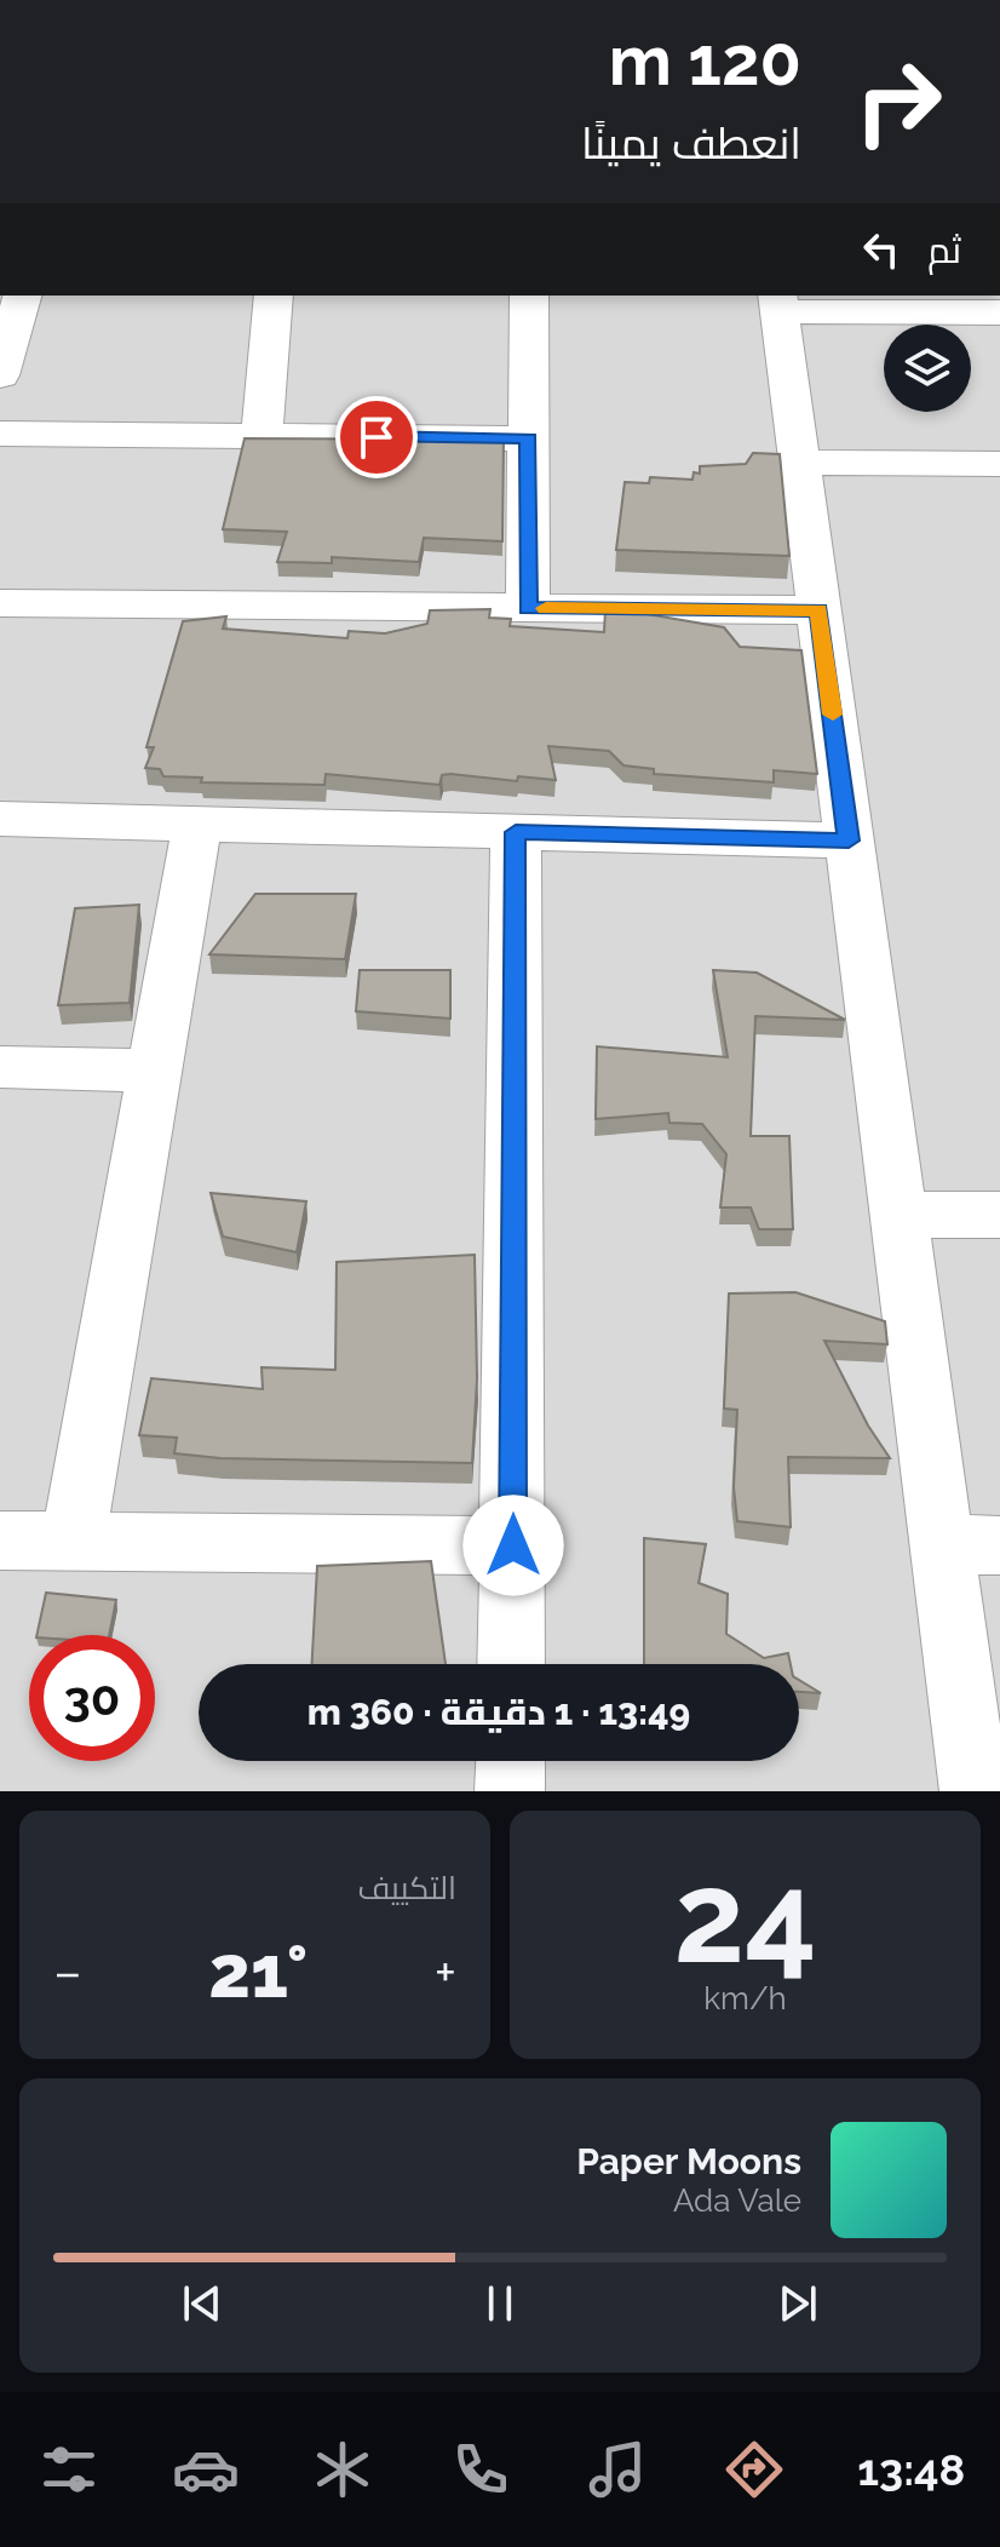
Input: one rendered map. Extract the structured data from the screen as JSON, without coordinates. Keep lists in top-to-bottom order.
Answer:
{
  "page": {
    "turn": ["120 m", "انعطف يمينًا"],
    "then": "ثم",
    "limit": "30",
    "trip": "13:49 · 1 دقيقة · 360 m",
    "tile": [
      ["24", "km/h"],
      "التكييف"
    ],
    "heat": ["−", "21°", "+"],
    "song": ["Paper Moons", "Ada Vale"],
    "tabs": "13:48"
  }
}
